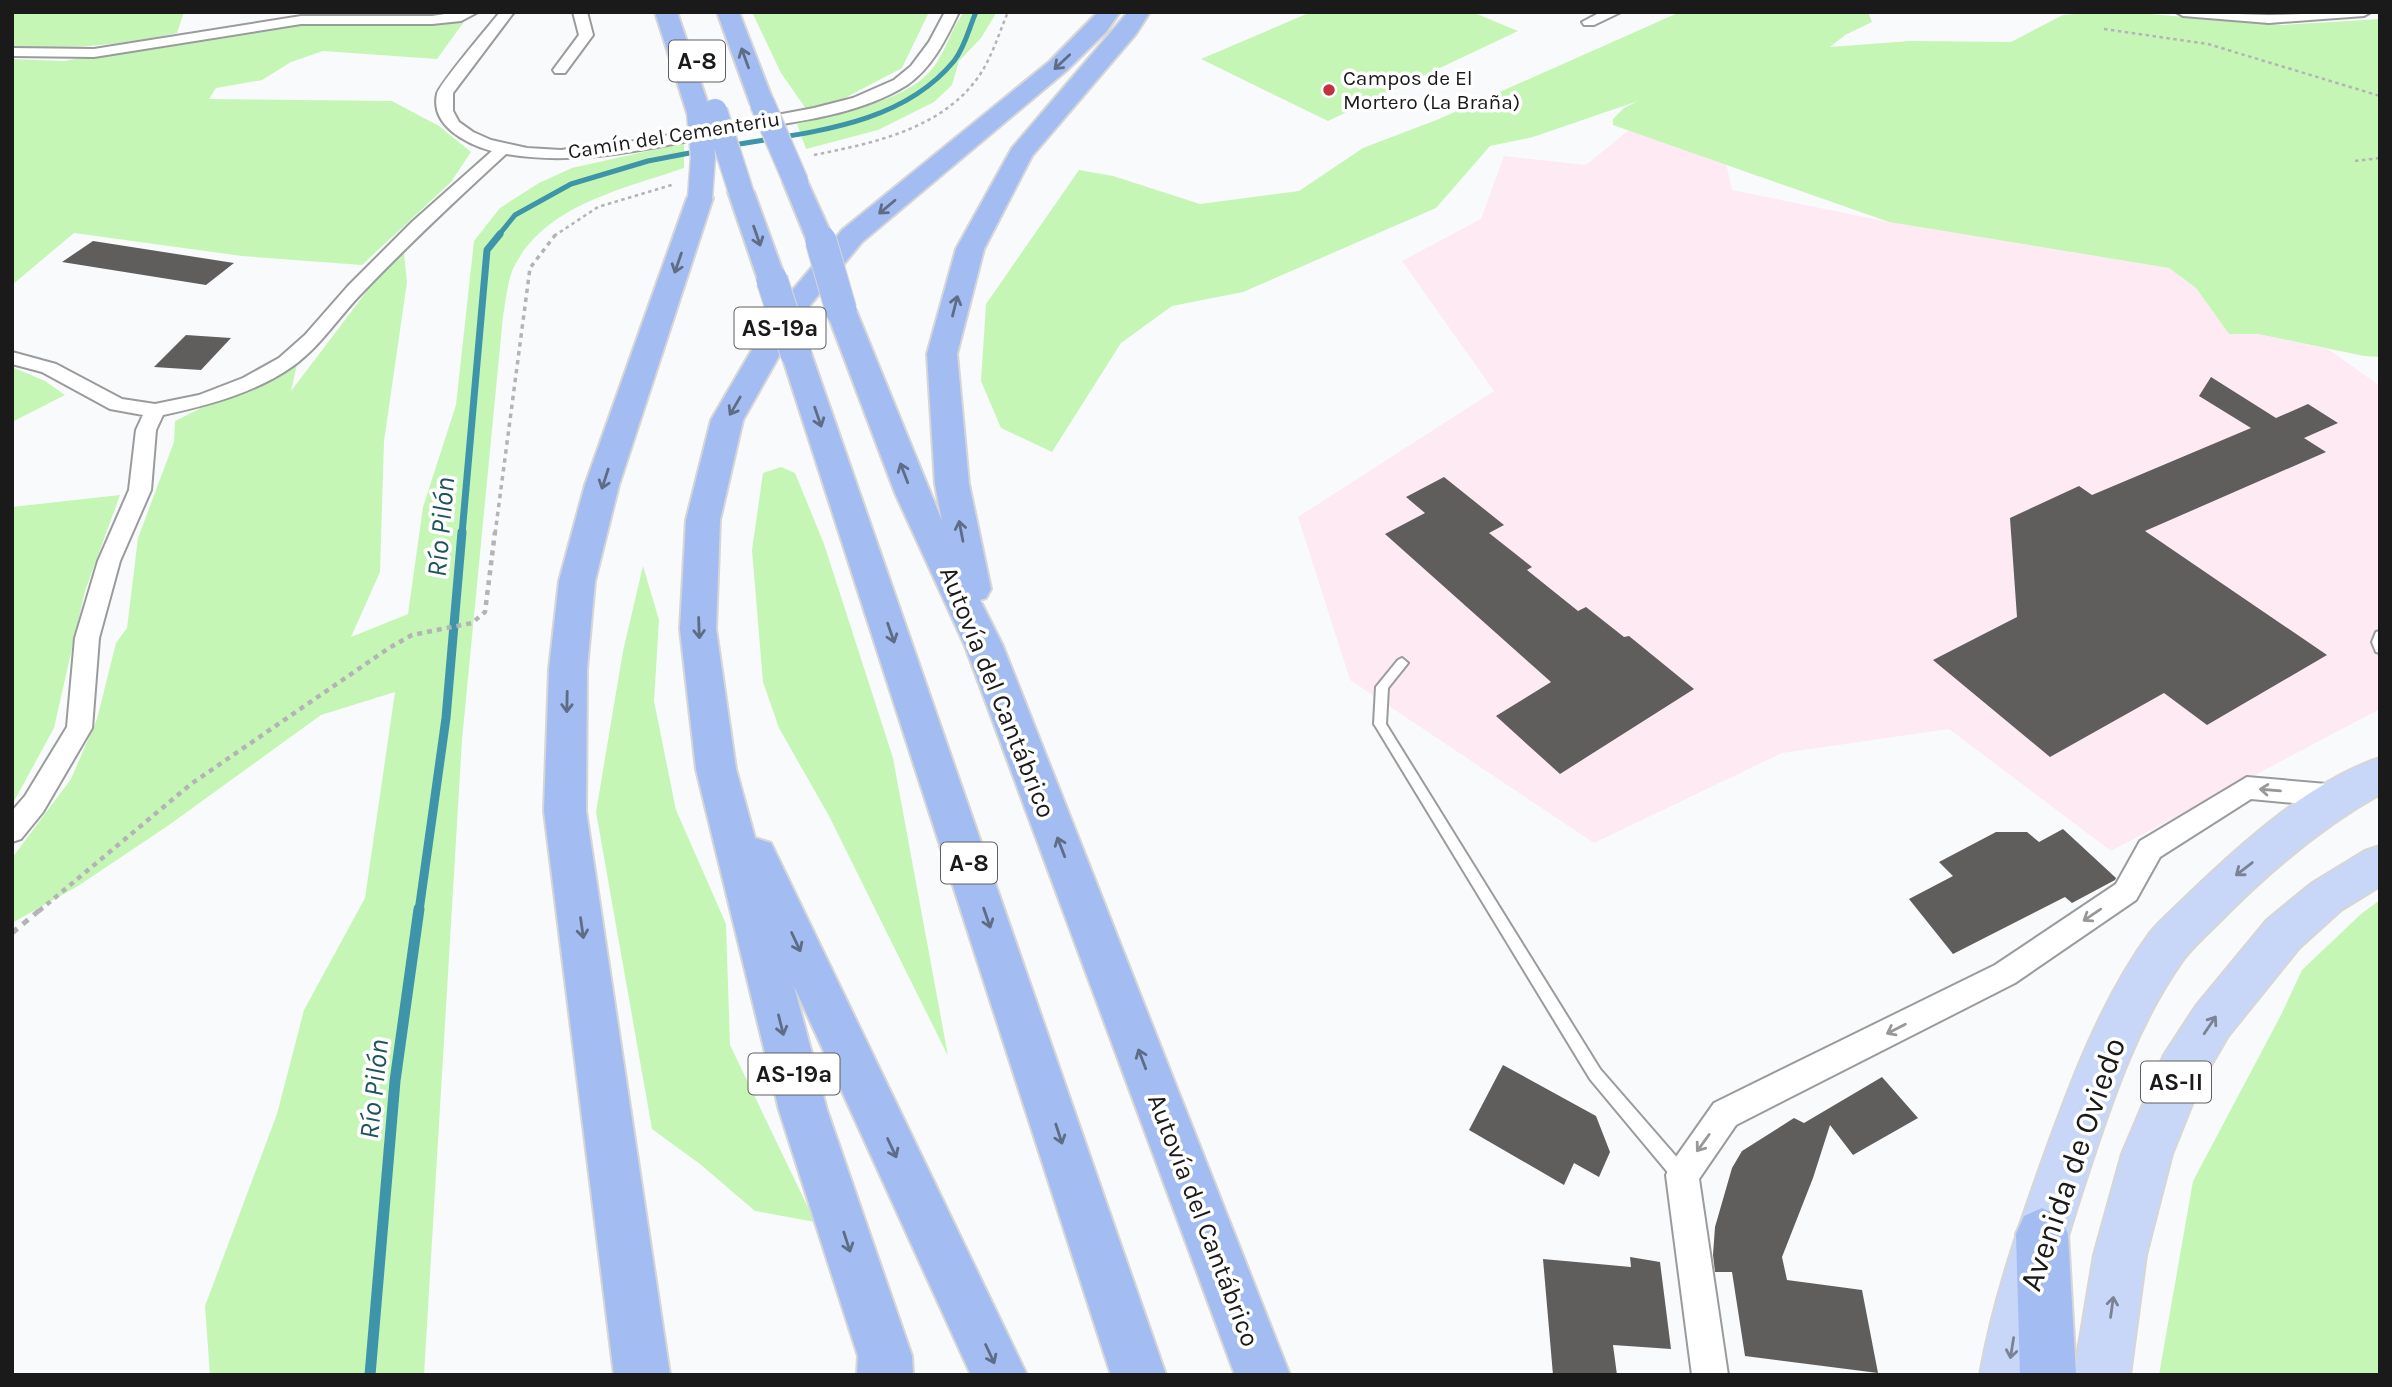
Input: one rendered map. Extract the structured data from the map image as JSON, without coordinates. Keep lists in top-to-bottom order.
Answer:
{
  "streets": {
    "highway": ["A-8", "AS-19a", "Autovía del Cantábrico"],
    "main road": ["AS-II", "Avenida de Oviedo"],
    "street": ["Camín del Cementeriu"]
  },
  "water": ["Río Pilón"],
  "places": ["Campos de El Mortero (La Braña)"]
}
